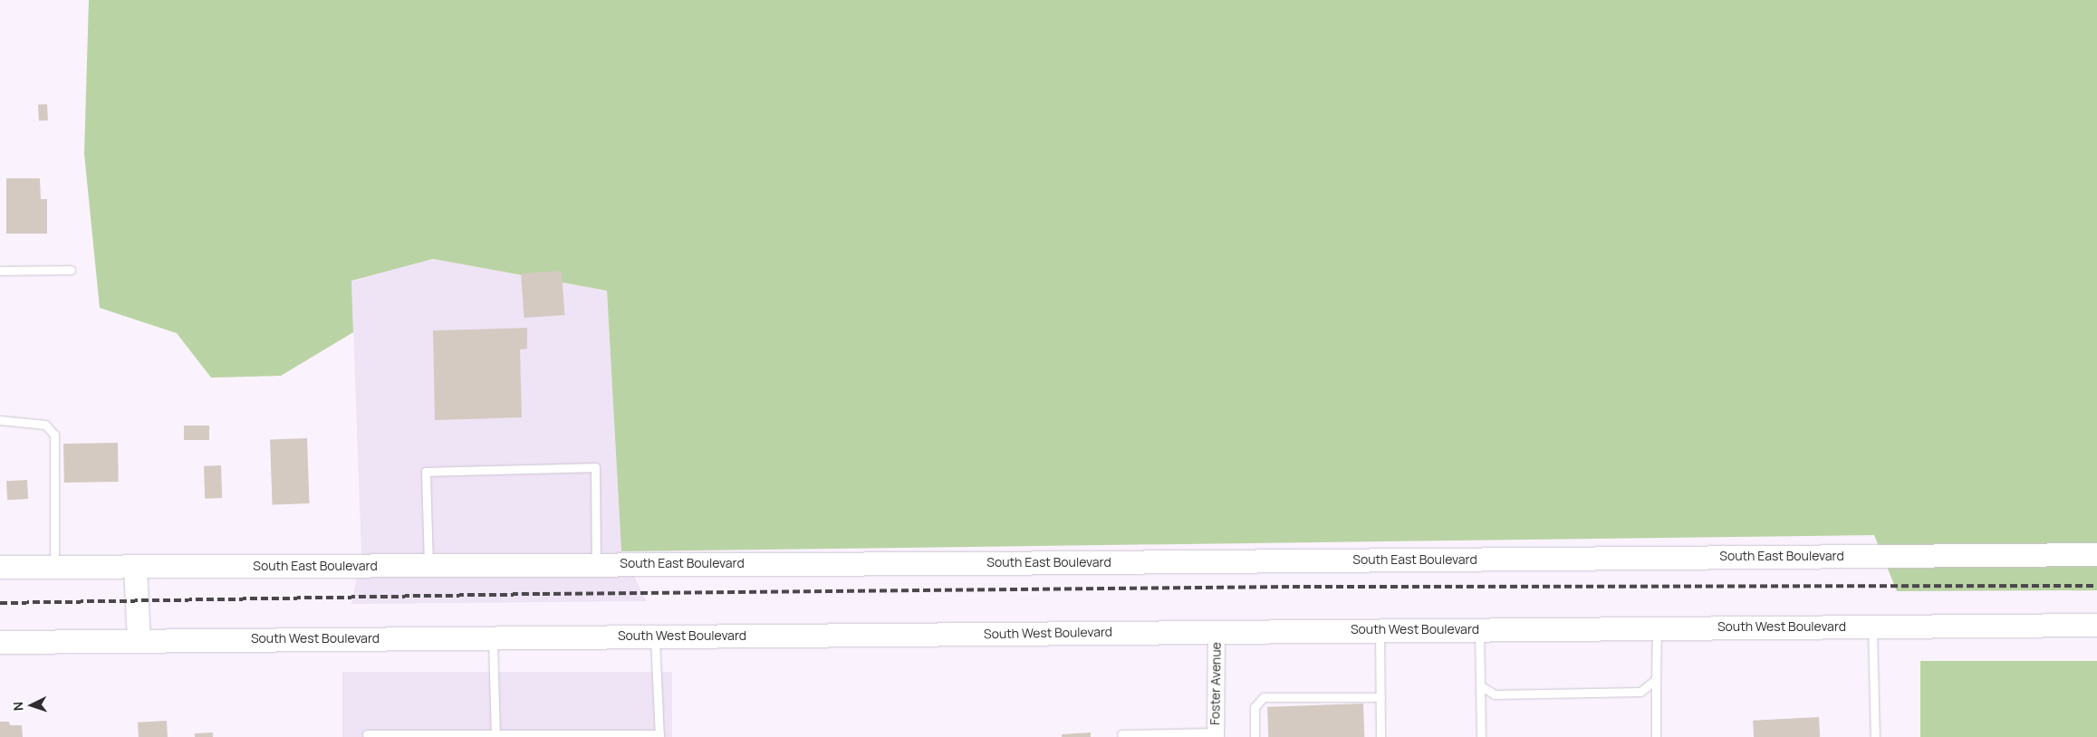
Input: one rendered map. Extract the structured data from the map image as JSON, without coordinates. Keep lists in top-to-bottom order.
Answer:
{
  "streets": {
    "main road": ["South East Boulevard", "South West Boulevard"],
    "street": ["Foster Avenue"]
  },
  "crossings": [
    ["South West Boulevard", "Foster Avenue"]
  ],
  "north": "left"
}
